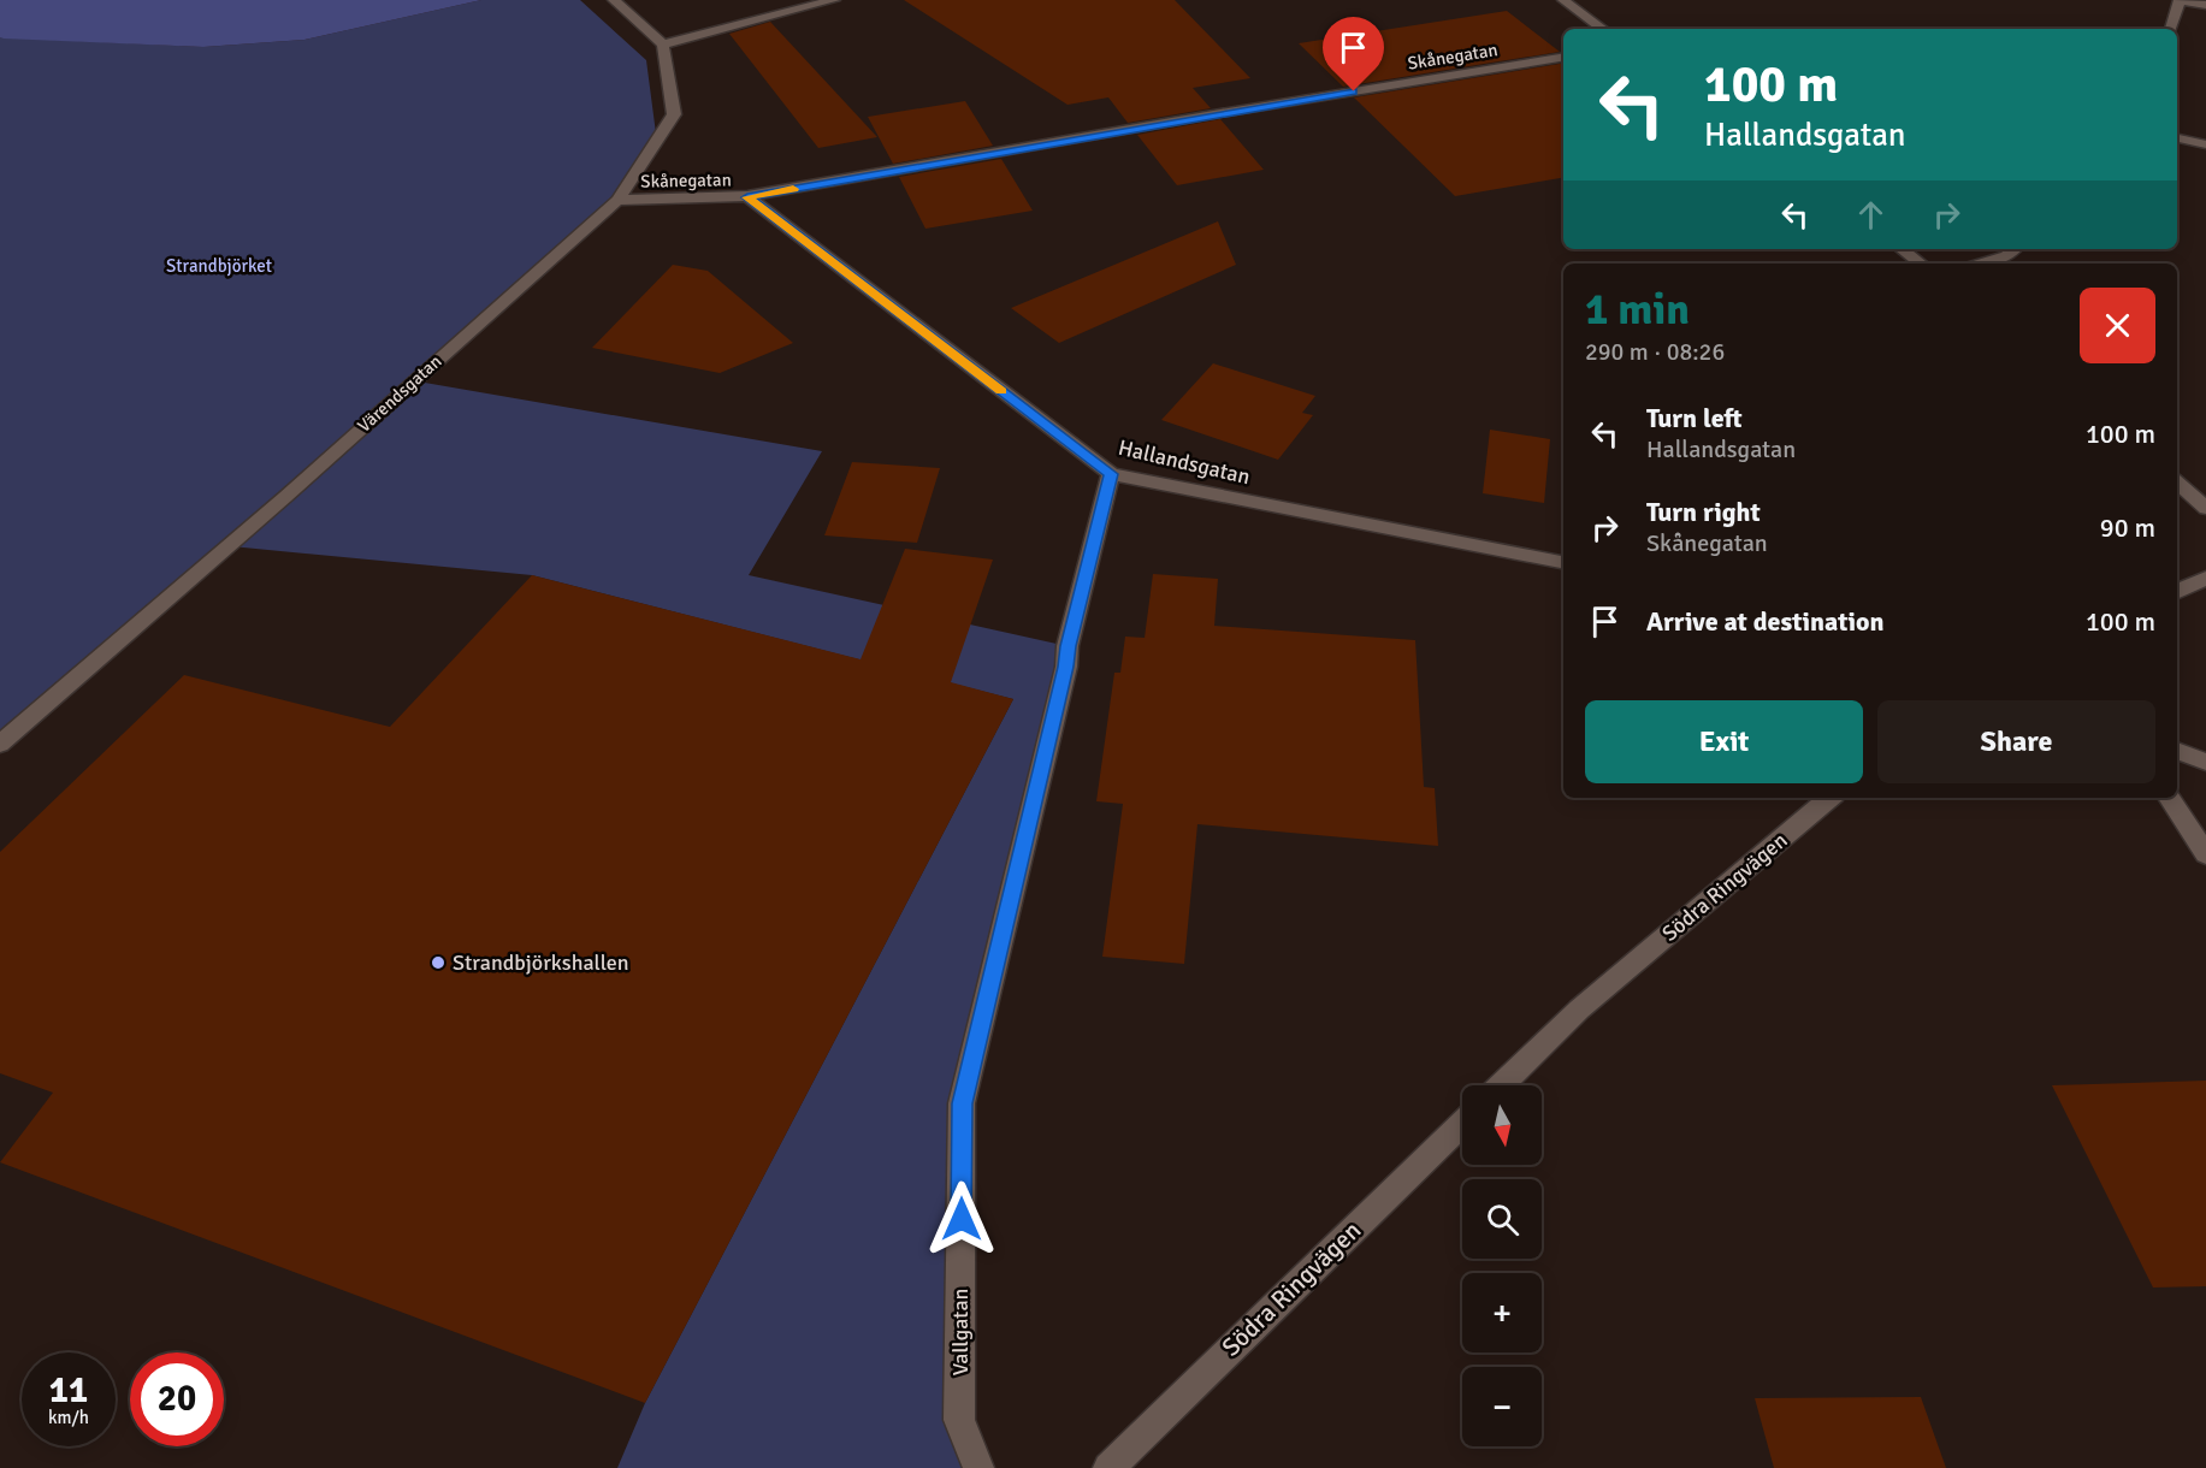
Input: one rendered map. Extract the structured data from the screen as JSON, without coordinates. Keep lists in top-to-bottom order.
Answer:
{
  "streets": {
    "street": [
      "Skånegatan",
      "Värendsgatan",
      "Hallandsgatan",
      "Södra Ringvägen",
      "Vallgatan"
    ]
  },
  "crossings": [
    ["Skånegatan", "Värendsgatan"],
    ["Skånegatan", "Hallandsgatan"],
    ["Hallandsgatan", "Vallgatan"]
  ],
  "parks": ["Strandbjörket"],
  "places": ["Strandbjörkshallen"],
  "north": "bottom",
  "page": {
    "turn": ["100 m", "Hallandsgatan"],
    "heading": ["1 min", "290 m · 08:26"],
    "list": [
      {
        "name": "Turn left",
        "note": "Hallandsgatan",
        "value": "100 m"
      },
      {
        "name": "Turn right",
        "note": "Skånegatan",
        "value": "90 m"
      },
      {
        "name": "Arrive at destination",
        "value": "100 m"
      }
    ],
    "buttons": ["Exit", "Share"],
    "map_buttons": ["+", "−"],
    "speed": "11 km/h",
    "limit": "20"
  }
}
